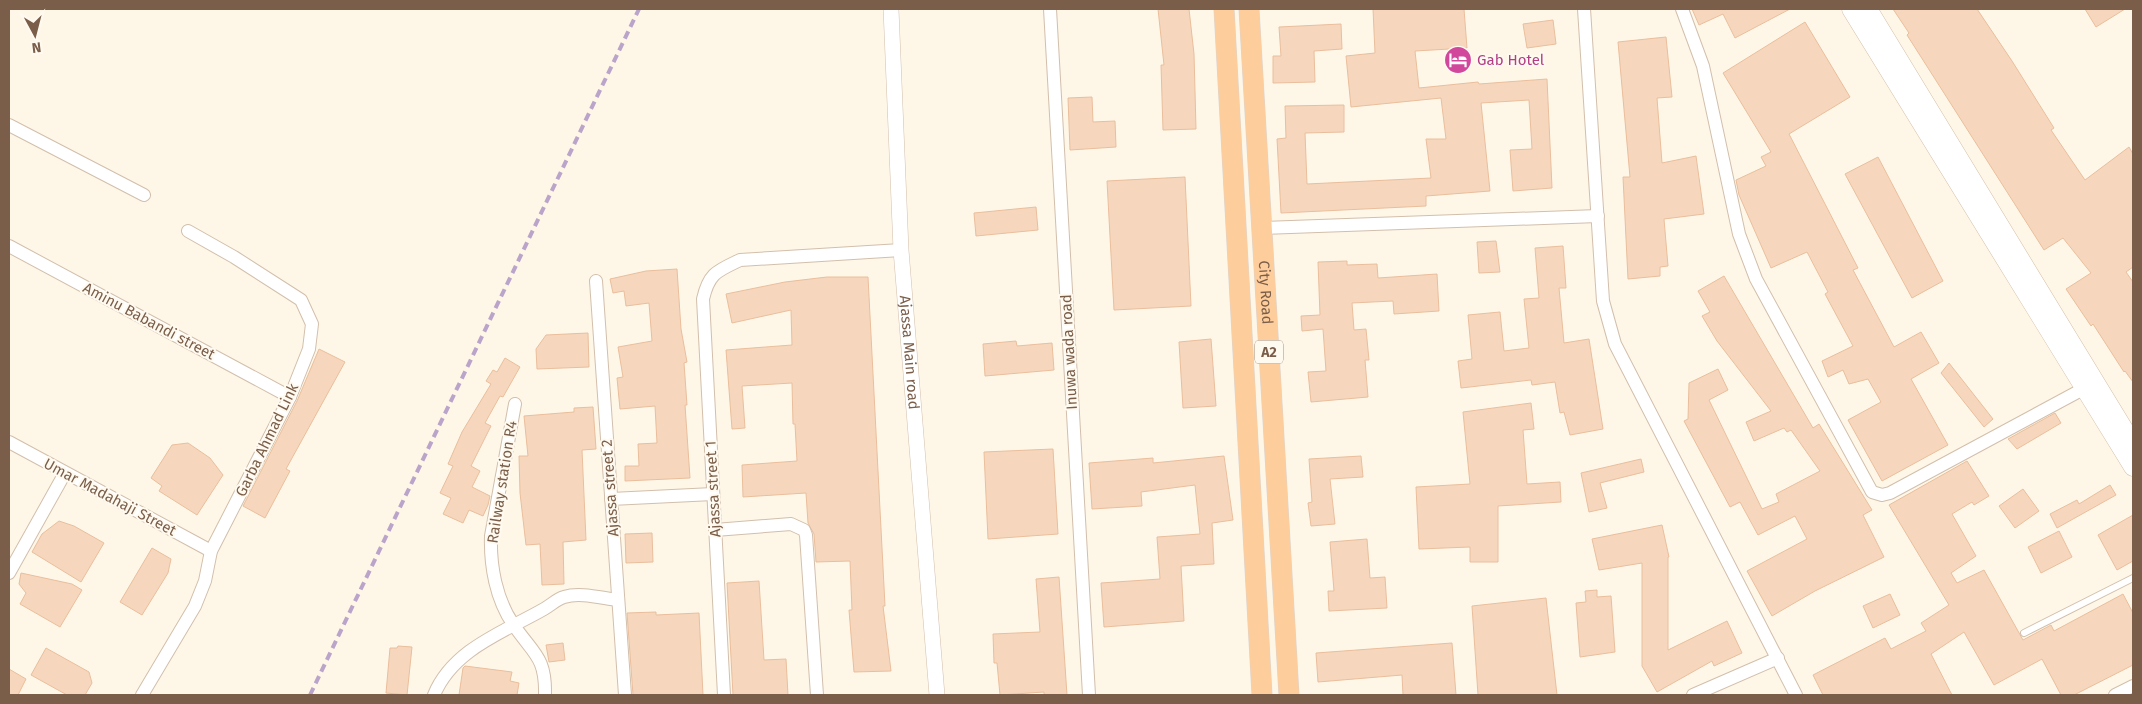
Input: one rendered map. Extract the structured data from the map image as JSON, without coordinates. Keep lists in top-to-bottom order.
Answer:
{
  "streets": {
    "highway": ["City Road", "A2"],
    "street": [
      "Aminu Babandi street",
      "Ajassa Main road",
      "Inuwa wada road",
      "Garba Ahmad Link",
      "Railway station R4",
      "Ajassa street 2",
      "Ajassa street 1",
      "Umar Madahaji Street"
    ]
  },
  "crossings": [
    ["Aminu Babandi street", "Garba Ahmad Link"],
    ["Ajassa Main road", "Ajassa street 1"],
    ["Garba Ahmad Link", "Umar Madahaji Street"]
  ],
  "places": {
    "hotel": ["Gab Hotel"]
  },
  "north": "bottom"
}
